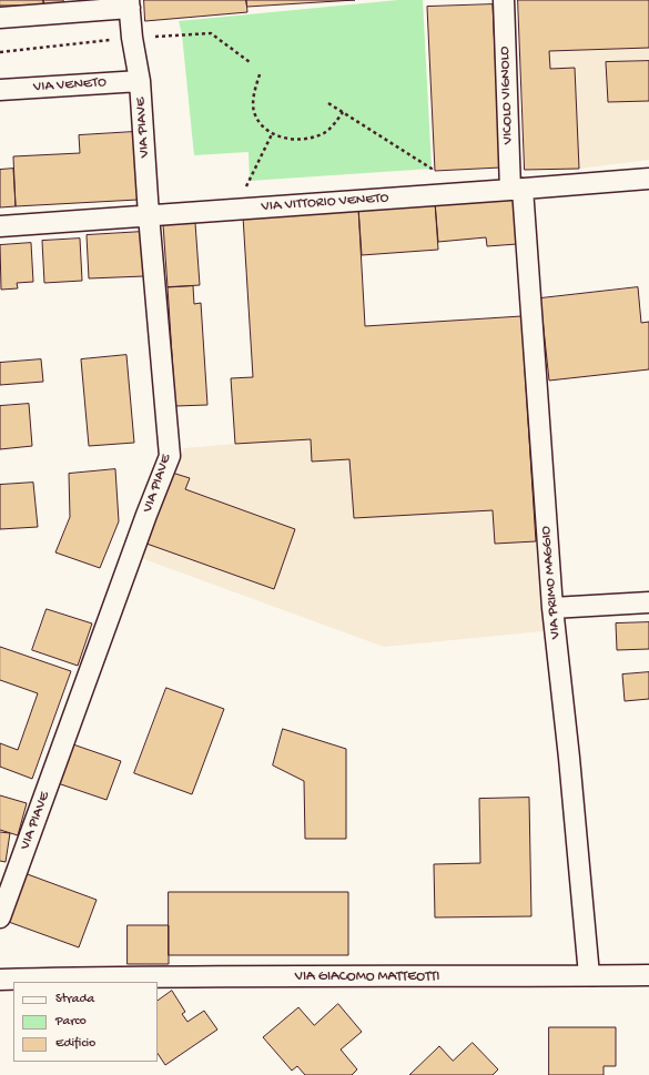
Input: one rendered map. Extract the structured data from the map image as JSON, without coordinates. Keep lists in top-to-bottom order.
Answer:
{
  "streets": {
    "street": [
      "VIA VENETO",
      "VICOLO VIGNOLO",
      "VIA PIAVE",
      "VIA VITTORIO VENETO",
      "VIA PRIMO MAGGIO",
      "VIA GIACOMO MATTEOTTI"
    ]
  },
  "crossings": [
    ["VIA VENETO", "VIA PIAVE"],
    ["VICOLO VIGNOLO", "VIA VITTORIO VENETO"],
    ["VICOLO VIGNOLO", "VIA PRIMO MAGGIO"],
    ["VIA PIAVE", "VIA VITTORIO VENETO"],
    ["VIA VITTORIO VENETO", "VIA PRIMO MAGGIO"],
    ["VIA PRIMO MAGGIO", "VIA GIACOMO MATTEOTTI"]
  ],
  "legend": ["Strada", "Parco", "Edificio"]
}
